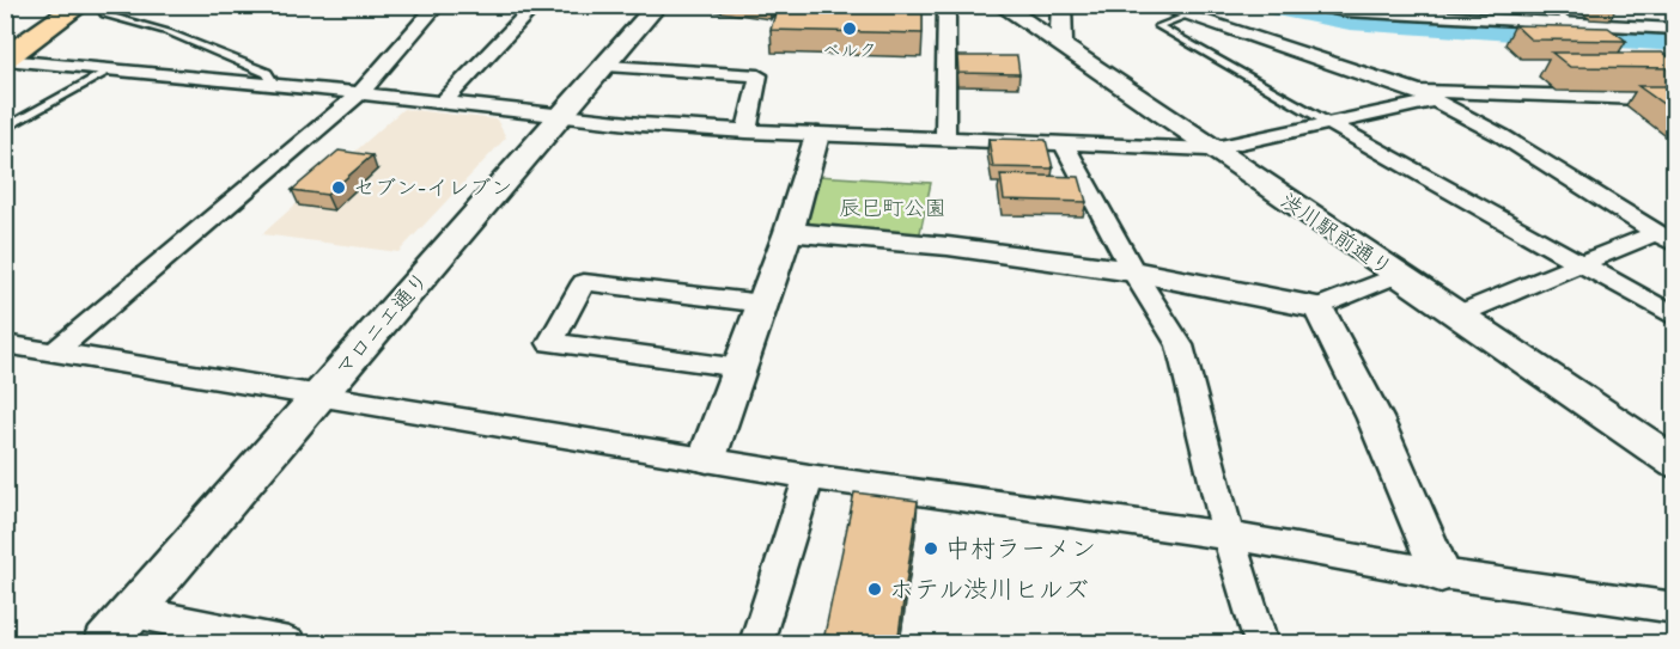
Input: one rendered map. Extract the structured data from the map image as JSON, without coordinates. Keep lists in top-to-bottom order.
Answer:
{
  "streets": {
    "street": ["渋川駅前通り", "マロニエ通り"]
  },
  "parks": ["辰巳町公園"],
  "places": [
    "ベルク",
    "セブン-イレブン",
    "中村ラーメン",
    "ホテル渋川ヒルズ"
  ]
}
